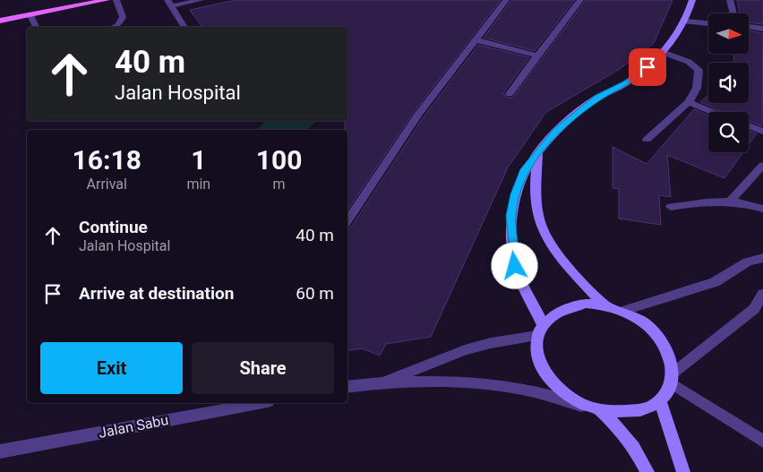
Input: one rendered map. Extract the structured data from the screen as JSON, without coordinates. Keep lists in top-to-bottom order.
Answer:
{
  "streets": {
    "street": ["Jalan Sabu"]
  },
  "north": "right",
  "page": {
    "turn": ["40 m", "Jalan Hospital"],
    "eta": [
      "16:18",
      "Arrival",
      "1",
      "min",
      "100",
      "m"
    ],
    "list": [
      {
        "name": "Continue",
        "note": "Jalan Hospital",
        "value": "40 m"
      },
      {
        "name": "Arrive at destination",
        "value": "60 m"
      }
    ],
    "buttons": ["Exit", "Share"]
  }
}
